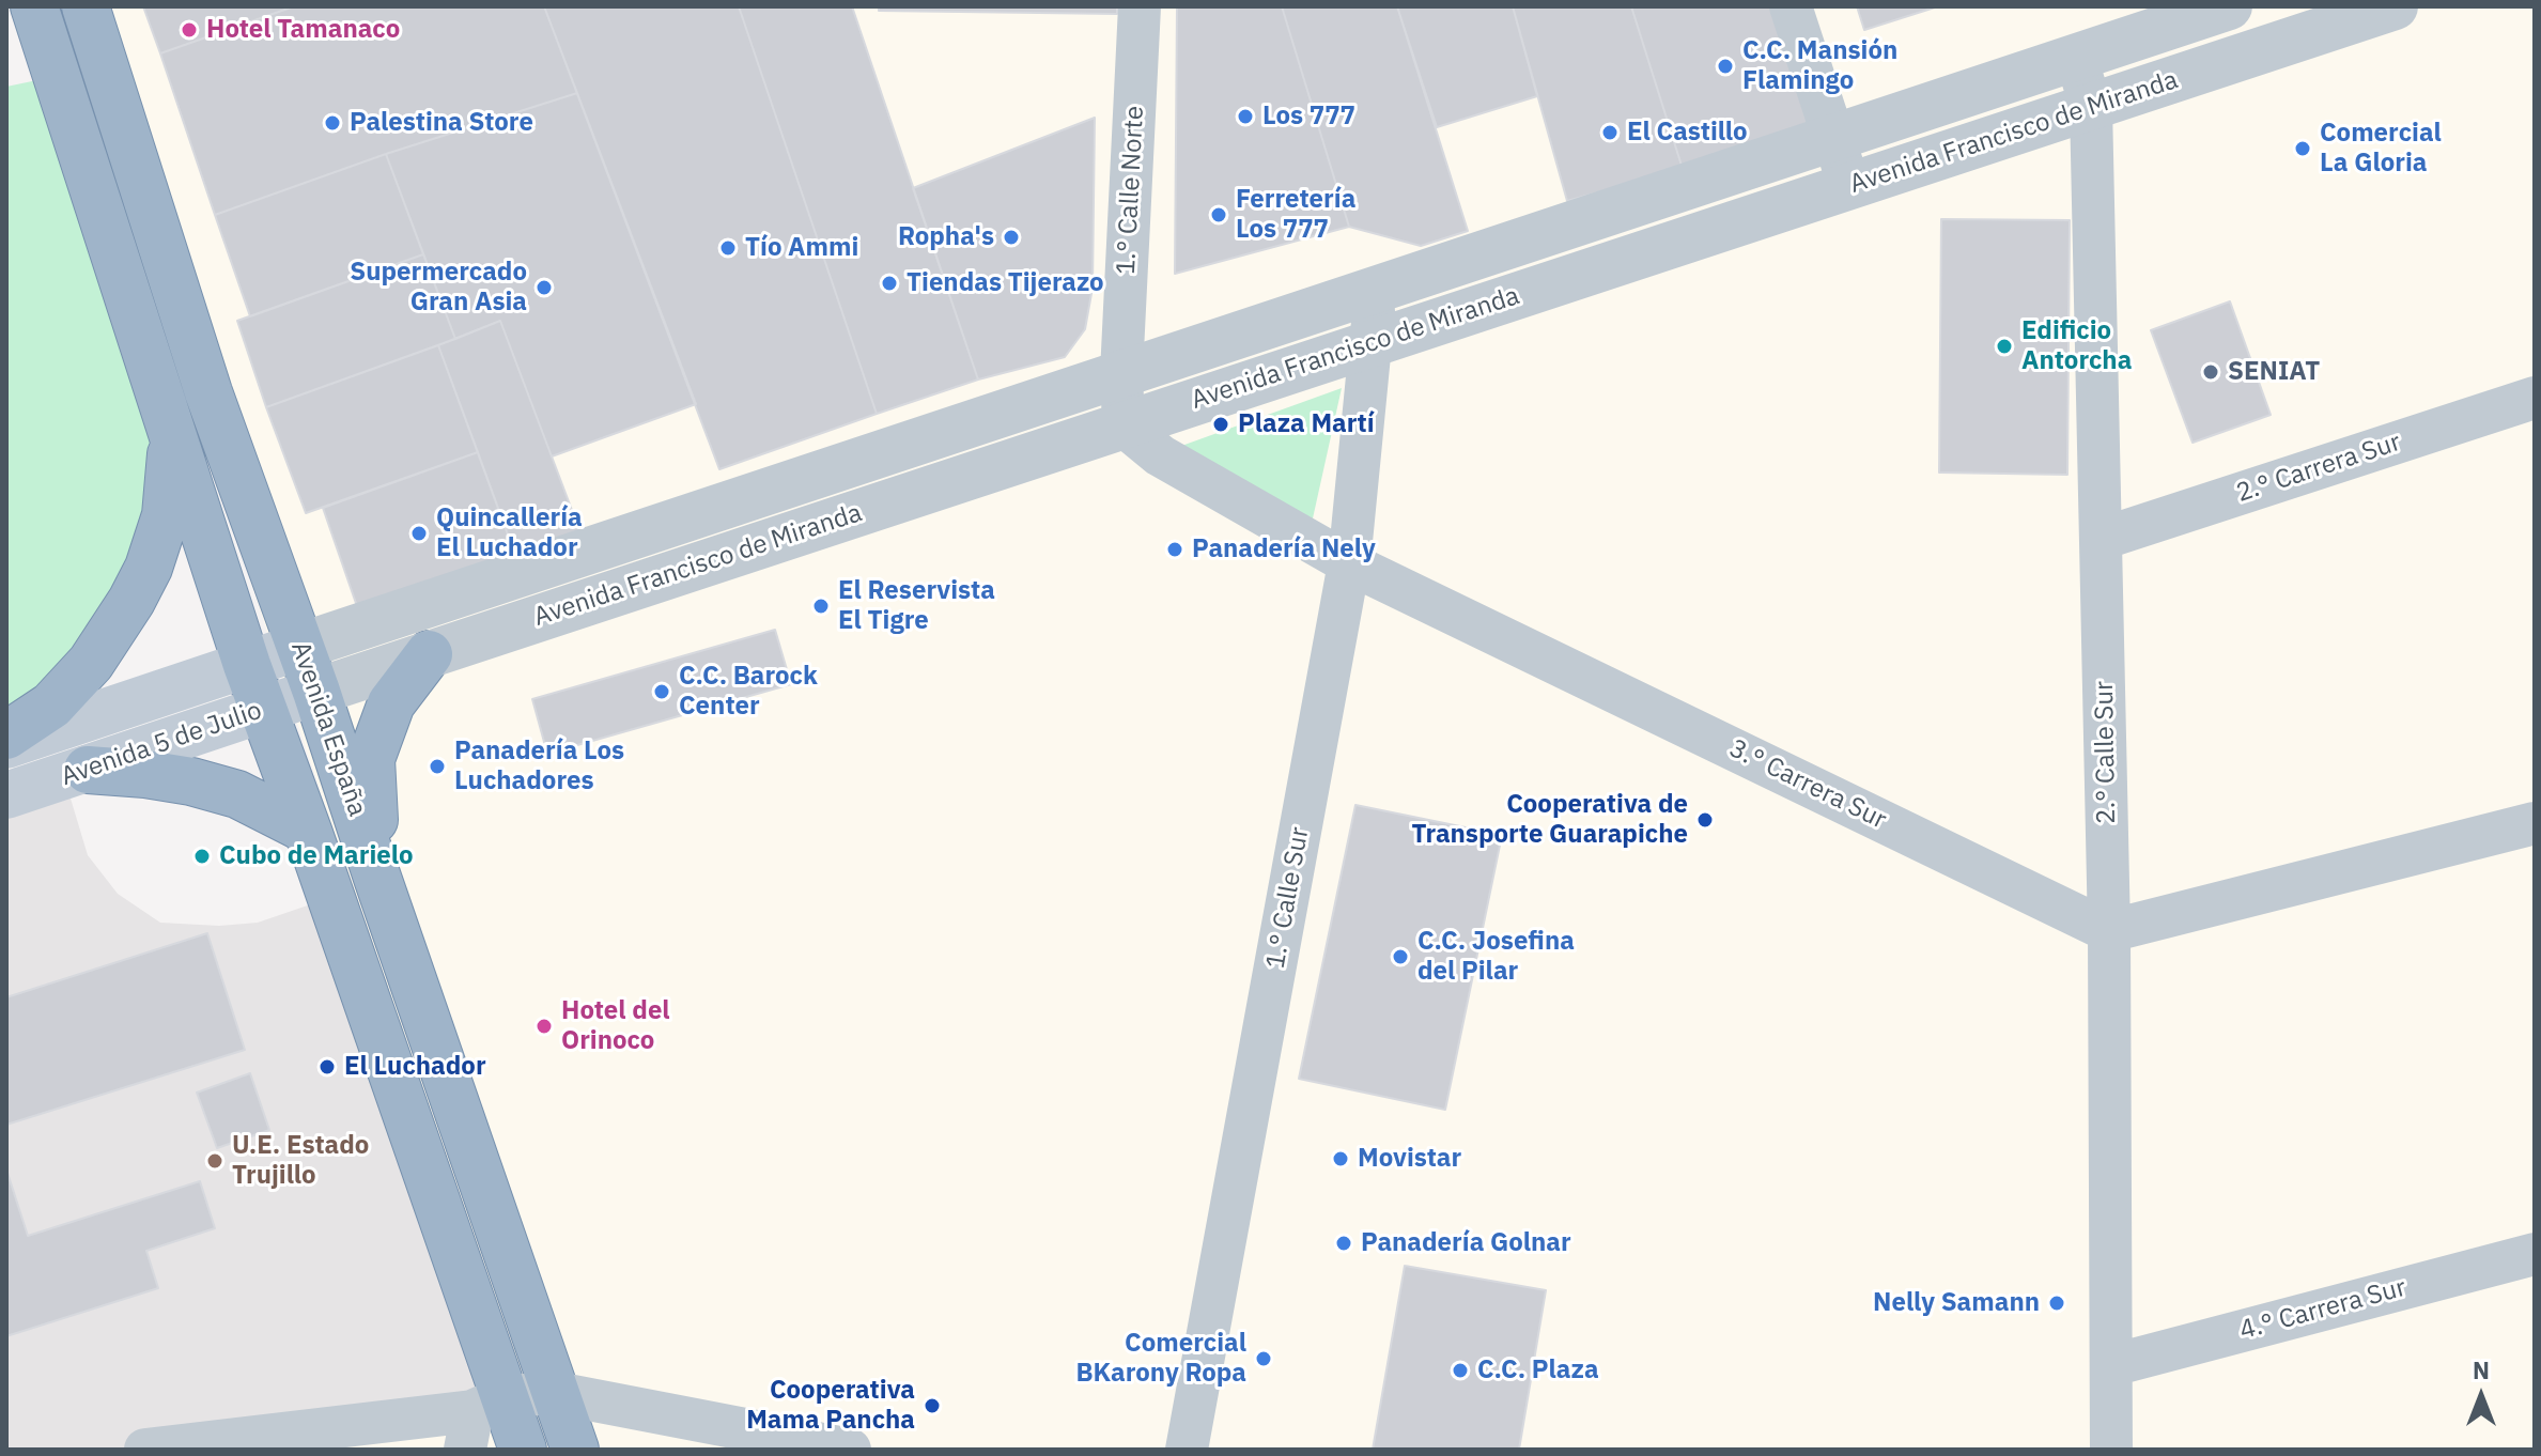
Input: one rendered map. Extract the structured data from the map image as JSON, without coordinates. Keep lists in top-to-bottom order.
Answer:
{
  "streets": {
    "highway": ["Avenida España"],
    "main road": ["Avenida 5 de Julio"],
    "street": [
      "Avenida Francisco de Miranda",
      "1.° Calle Norte",
      "2.° Carrera Sur",
      "2.° Calle Sur",
      "3.° Carrera Sur",
      "1.° Calle Sur",
      "4.° Carrera Sur"
    ]
  },
  "crossings": [
    ["Avenida Francisco de Miranda", "1.° Calle Norte"],
    ["Avenida Francisco de Miranda", "Avenida España"],
    ["Avenida Francisco de Miranda", "Avenida 5 de Julio"],
    ["Avenida Francisco de Miranda", "2.° Calle Sur"],
    ["Avenida Francisco de Miranda", "3.° Carrera Sur"],
    ["Avenida Francisco de Miranda", "1.° Calle Sur"],
    ["1.° Calle Norte", "3.° Carrera Sur"],
    ["2.° Carrera Sur", "2.° Calle Sur"],
    ["Avenida España", "Avenida 5 de Julio"],
    ["2.° Calle Sur", "3.° Carrera Sur"],
    ["2.° Calle Sur", "4.° Carrera Sur"],
    ["3.° Carrera Sur", "1.° Calle Sur"]
  ],
  "places": [
    "Hotel Tamanaco",
    "C.C. Mansión Flamingo",
    "Los 777",
    "Palestina Store",
    "El Castillo",
    "Comercial La Gloria",
    "Ferretería Los 777",
    "Ropha's",
    "Tío Ammi",
    "Tiendas Tijerazo",
    "Supermercado Gran Asia",
    "Edificio Antorcha",
    "SENIAT",
    "Plaza Martí",
    "Quincallería El Luchador",
    "Panadería Nely",
    "El Reservista El Tigre",
    "C.C. Barock Center",
    "Panadería Los Luchadores",
    "Cooperativa de Transporte Guarapiche",
    "Cubo de Marielo",
    "C.C. Josefina del Pilar",
    "Hotel del Orinoco",
    "El Luchador",
    "Movistar",
    "U.E. Estado Trujillo",
    "Panadería Golnar",
    "Nelly Samann",
    "Comercial BKarony Ropa",
    "C.C. Plaza",
    "Cooperativa Mama Pancha"
  ],
  "north": "top"
}
